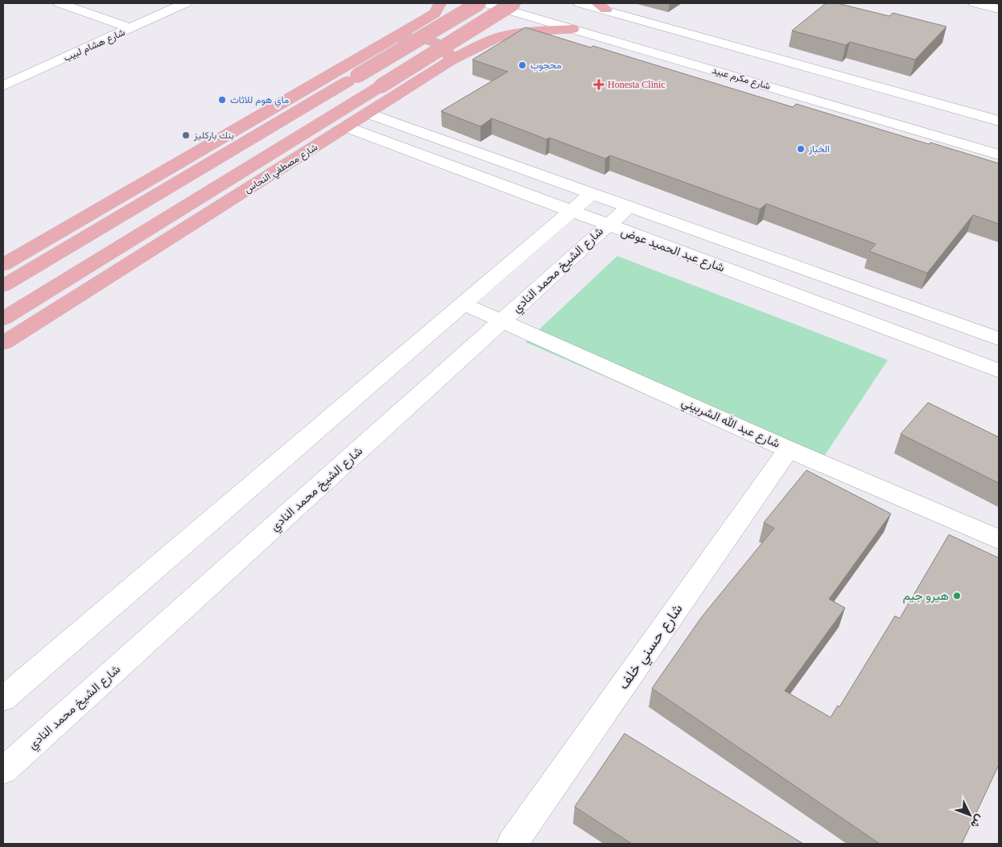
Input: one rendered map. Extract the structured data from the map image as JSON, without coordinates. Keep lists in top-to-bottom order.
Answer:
{
  "streets": {
    "main road": ["شارع مصطفي النحاس"],
    "street": [
      "شارع هشام لبيب",
      "شارع مكرم عبيد",
      "شارع عبد الحميد عوض",
      "شارع الشيخ محمد النادي",
      "شارع عبد الله الشربيني",
      "شارع حسني خلف"
    ]
  },
  "crossings": [
    ["شارع مكرم عبيد", "شارع مصطفي النحاس"],
    ["شارع مصطفي النحاس", "شارع عبد الحميد عوض"],
    ["شارع عبد الحميد عوض", "شارع الشيخ محمد النادي"],
    ["شارع الشيخ محمد النادي", "شارع عبد الله الشربيني"],
    ["شارع عبد الله الشربيني", "شارع حسني خلف"]
  ],
  "places": {
    "other": [
      "محجوب",
      "ماي هوم للاثاث",
      "بنك باركليز",
      "الخباز",
      "هيرو جيم"
    ],
    "health": ["Honesta Clinic"]
  },
  "north": "bottom right"
}
